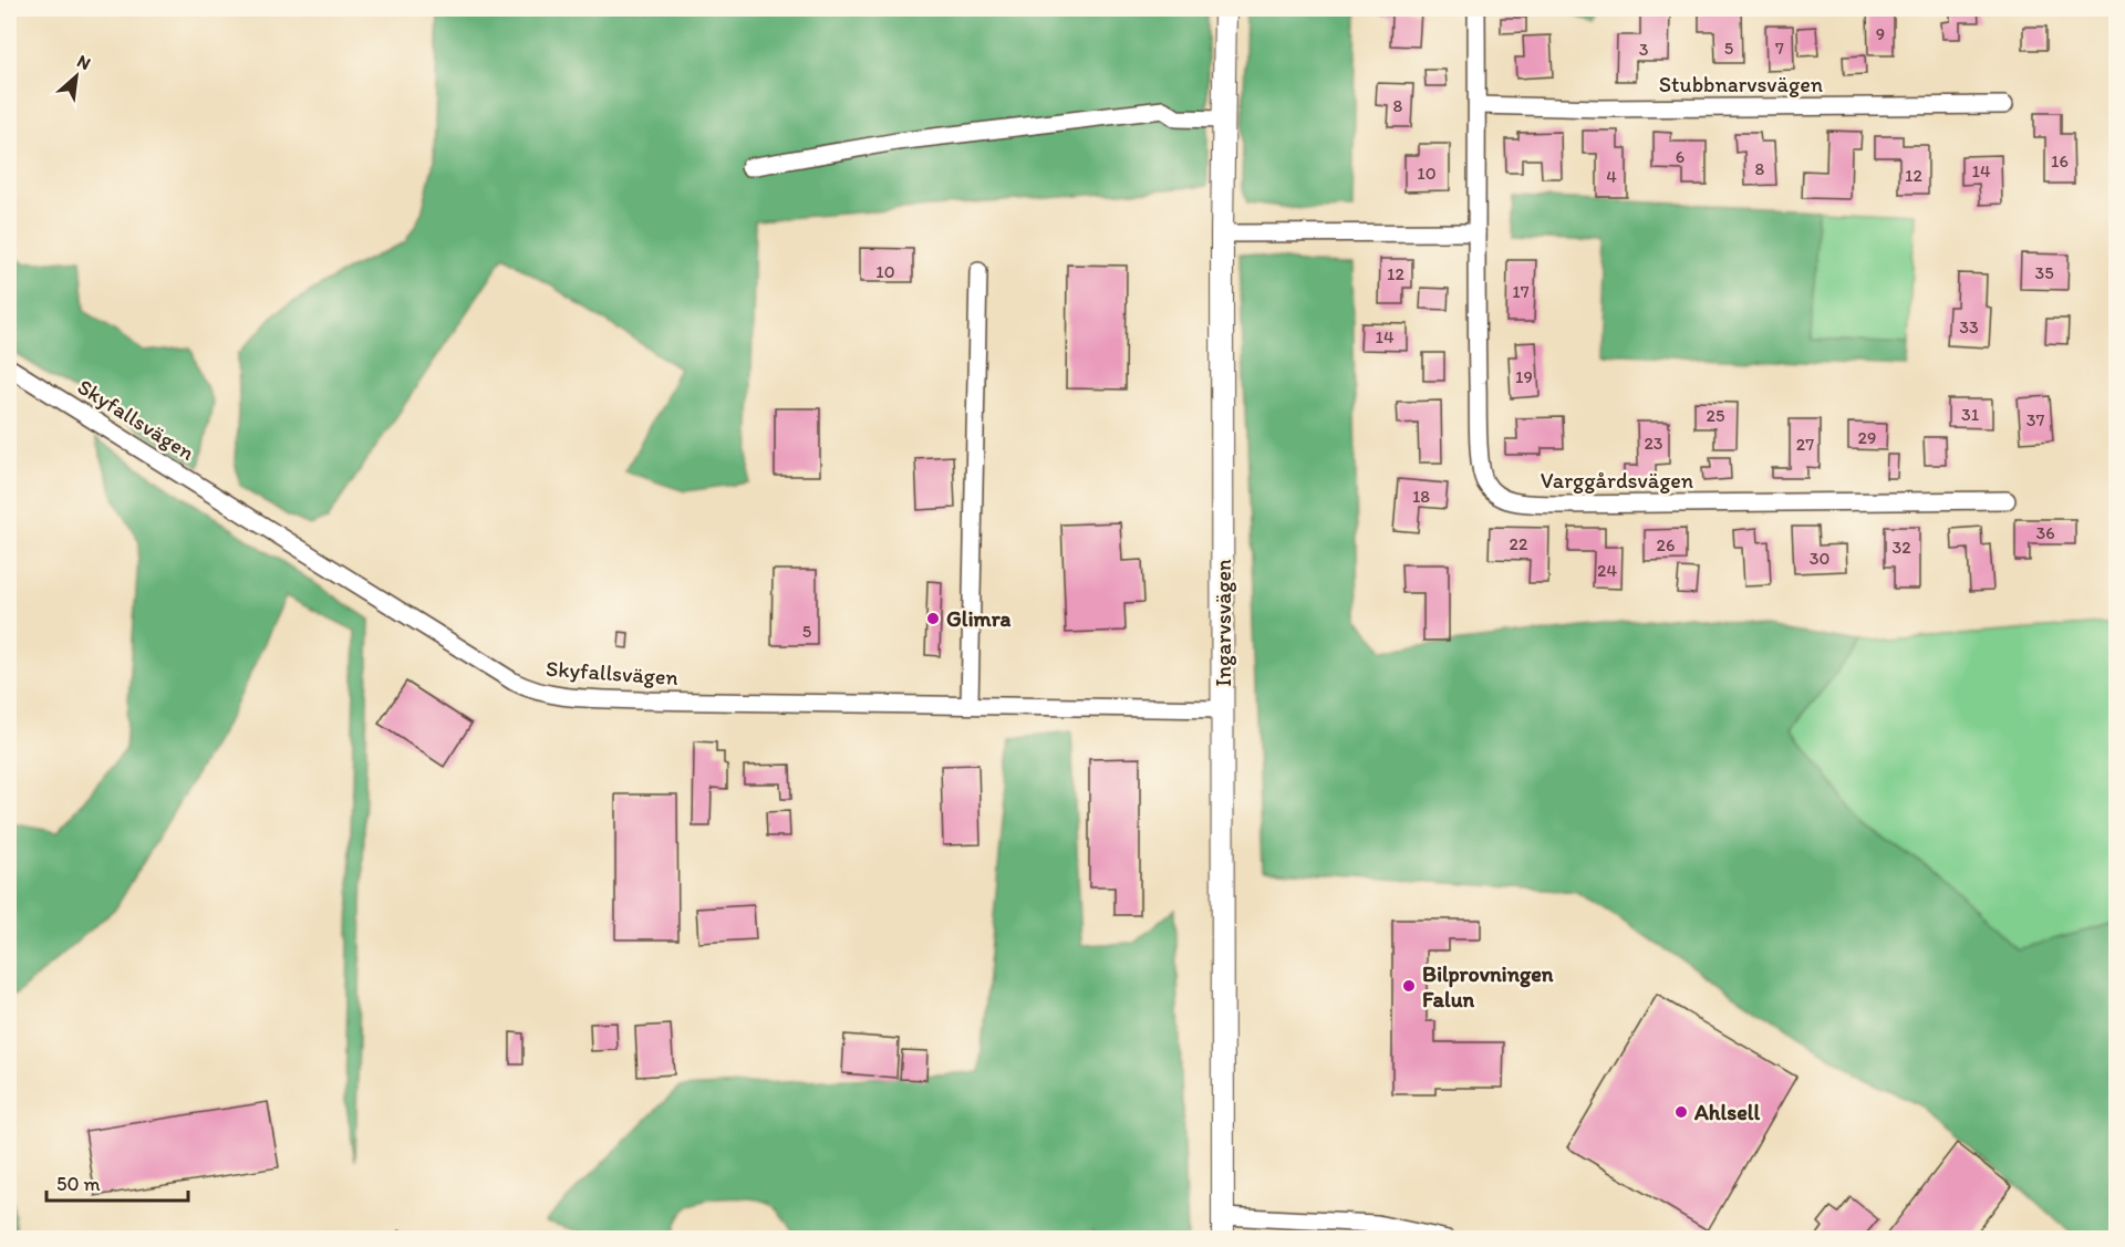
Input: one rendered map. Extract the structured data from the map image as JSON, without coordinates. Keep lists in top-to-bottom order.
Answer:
{
  "streets": {
    "street": [
      "Stubbnarvsvägen",
      "Skyfallsvägen",
      "Varggårdsvägen",
      "Ingarvsvägen"
    ]
  },
  "crossings": [
    ["Stubbnarvsvägen", "Varggårdsvägen"],
    ["Skyfallsvägen", "Ingarvsvägen"]
  ],
  "places": ["Glimra", "Bilprovningen Falun", "Ahlsell"],
  "house_numbers": [
    "9",
    "5",
    "7",
    "3",
    "8",
    "6",
    "16",
    "8",
    "14",
    "10",
    "12",
    "4",
    "10",
    "35",
    "12",
    "17",
    "33",
    "14",
    "19",
    "31",
    "25",
    "37",
    "29",
    "23",
    "27",
    "18",
    "36",
    "22",
    "26",
    "32",
    "30",
    "24",
    "5"
  ],
  "scale_bar": "50 m",
  "north": "top right"
}
